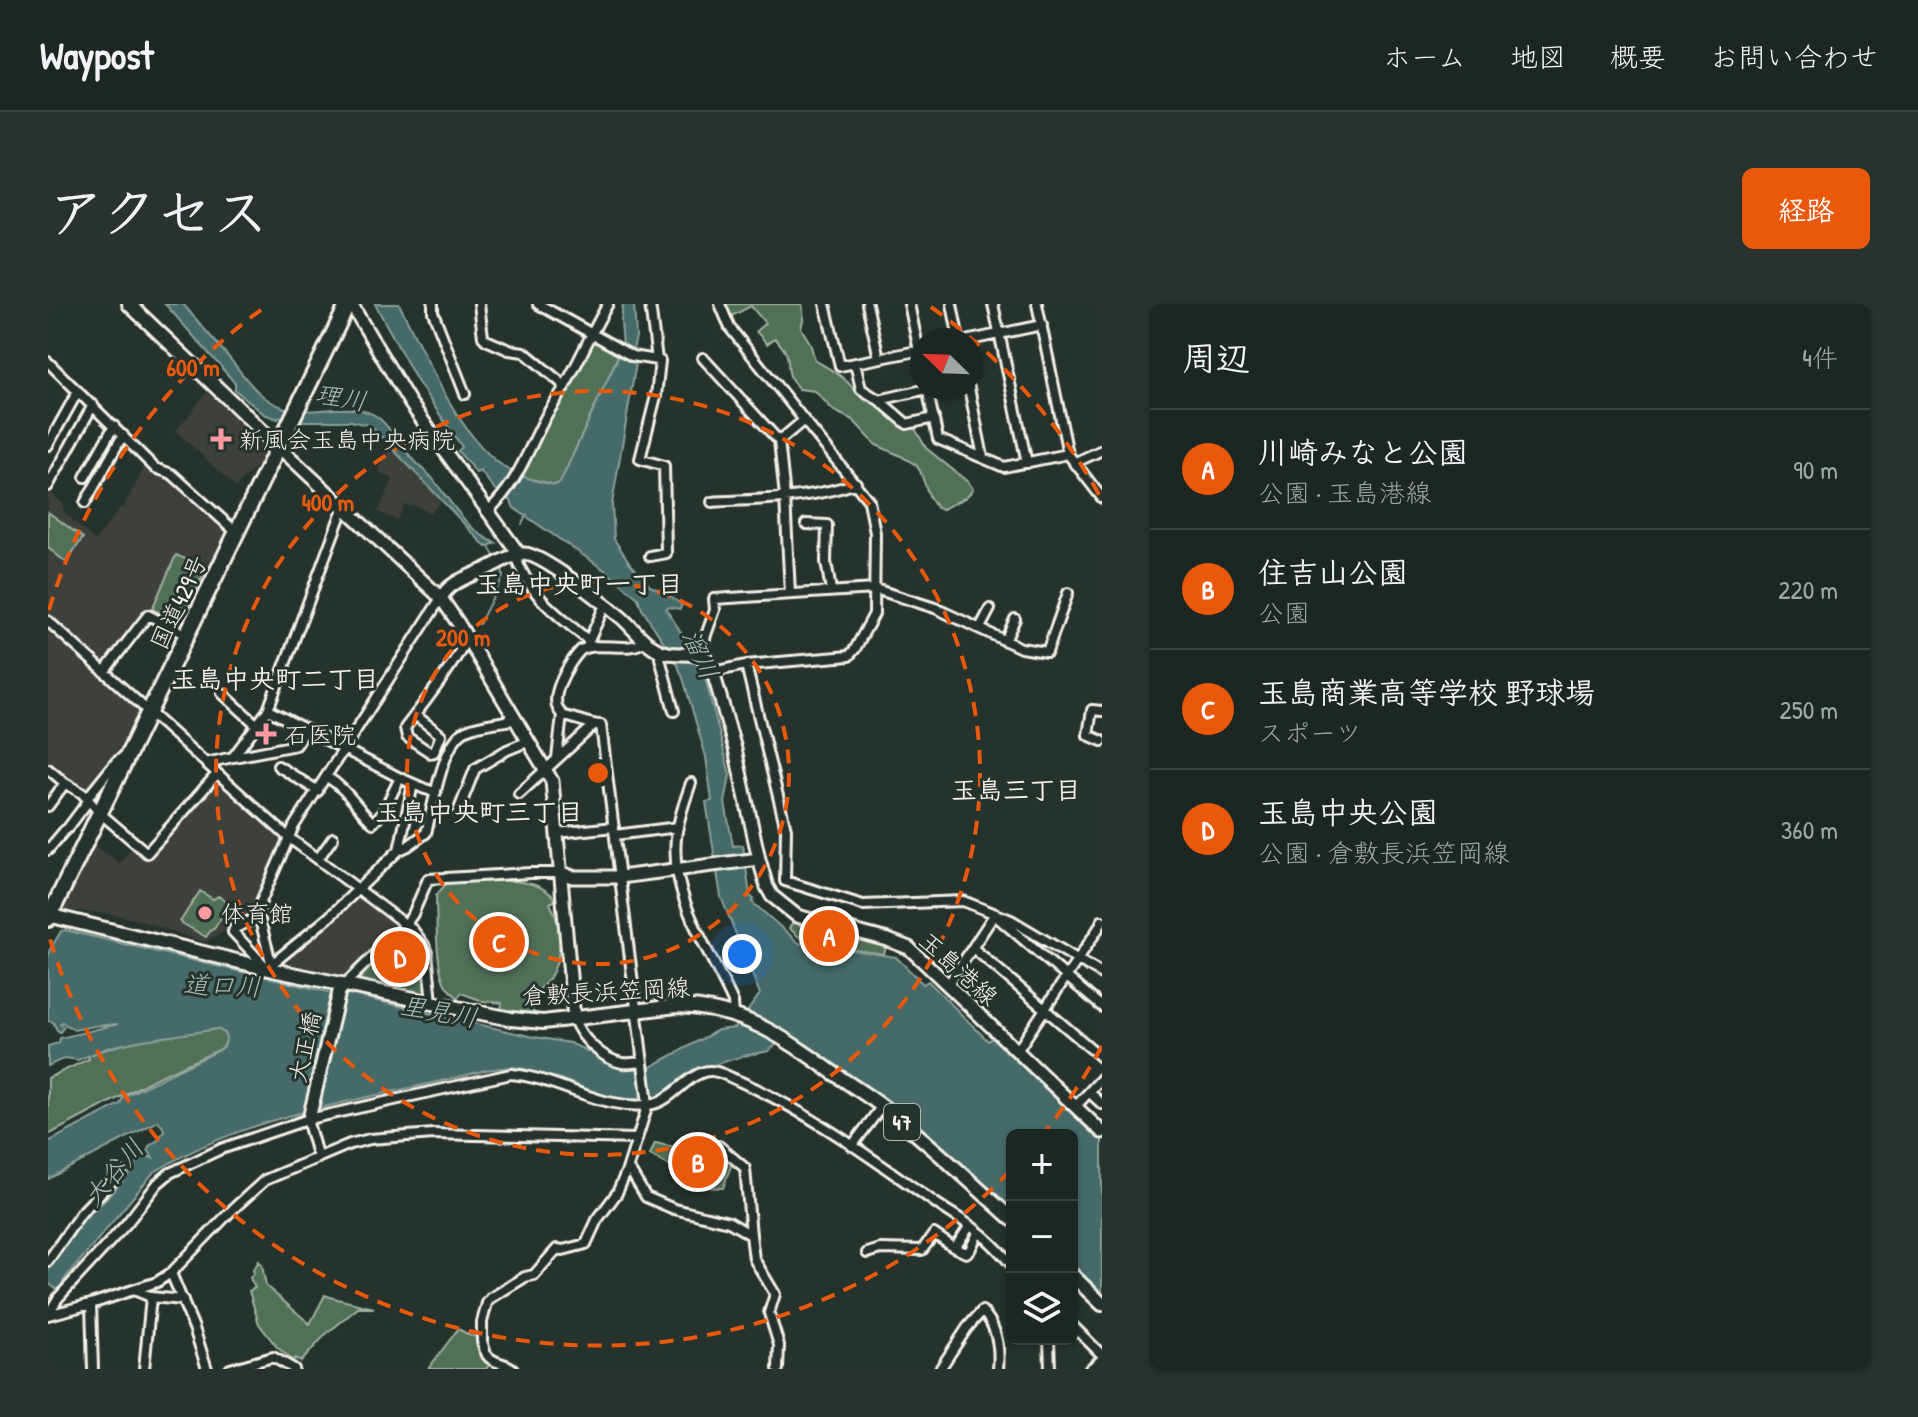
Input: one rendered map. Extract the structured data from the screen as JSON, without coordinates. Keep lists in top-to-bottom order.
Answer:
{
  "streets": {
    "highway": ["国道429号"],
    "main road": [
      "玉島港線",
      "倉敷長浜笠岡線",
      "大正橋",
      "47"
    ]
  },
  "crossings": [
    ["国道429号", "倉敷長浜笠岡線"],
    ["倉敷長浜笠岡線", "大正橋"]
  ],
  "districts": [
    "玉島中央町一丁目",
    "玉島中央町二丁目",
    "玉島三丁目",
    "玉島中央町三丁目"
  ],
  "water": [
    "理川",
    "溜川",
    "道口川",
    "里見川",
    "大谷川"
  ],
  "places": {
    "health": ["新風会玉島中央病院", "石医院"],
    "other": ["体育館"]
  },
  "north": "top left",
  "page": {
    "header": "Waypost",
    "nav": [
      "ホーム",
      "地図",
      "概要",
      "お問い合わせ"
    ],
    "title": "アクセス",
    "buttons": "経路",
    "heading": ["周辺", "4件"],
    "list": [
      {
        "mark": "A",
        "name": "川崎みなと公園",
        "note": "公園 · 玉島港線",
        "value": "90 m"
      },
      {
        "mark": "B",
        "name": "住吉山公園",
        "note": "公園",
        "value": "220 m"
      },
      {
        "mark": "C",
        "name": "玉島商業高等学校 野球場",
        "note": "スポーツ",
        "value": "250 m"
      },
      {
        "mark": "D",
        "name": "玉島中央公園",
        "note": "公園 · 倉敷長浜笠岡線",
        "value": "360 m"
      }
    ],
    "pins": [
      "A",
      "C",
      "D",
      "B"
    ],
    "map_buttons": ["+", "−"]
  },
  "rings": ["600 m", "400 m", "200 m"]
}
